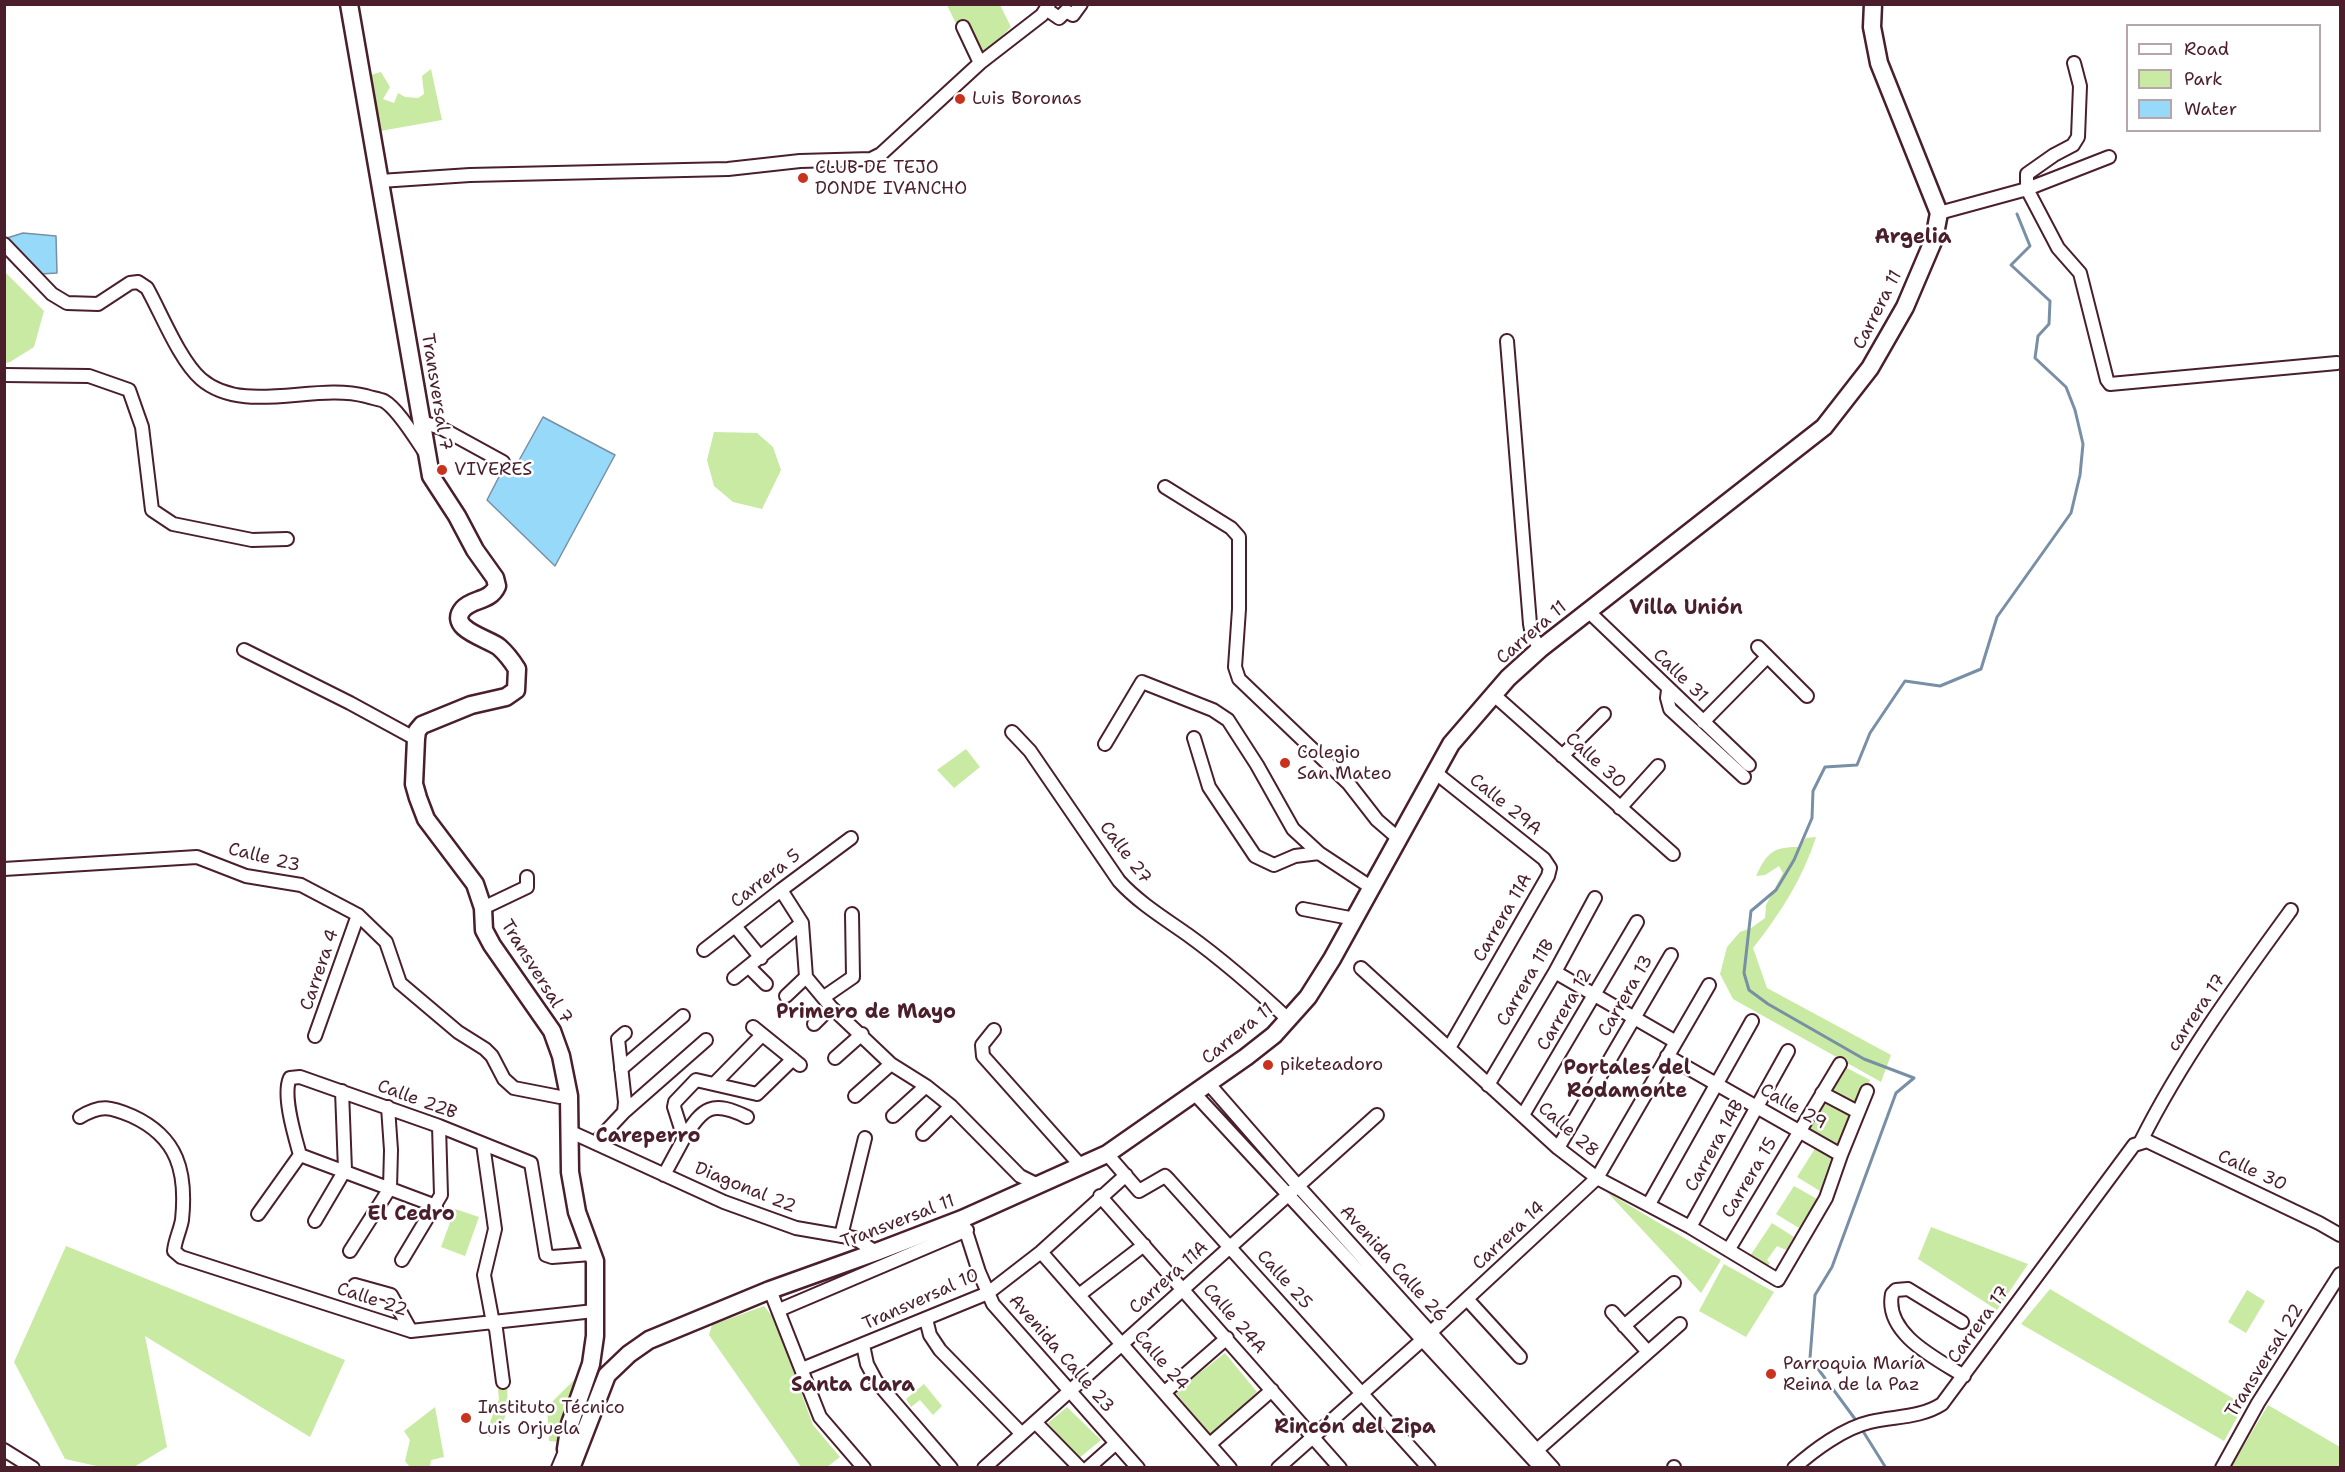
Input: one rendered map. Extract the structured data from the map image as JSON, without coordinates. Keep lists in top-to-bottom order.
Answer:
{
  "streets": {
    "street": [
      "Carrera 11",
      "Transversal 7",
      "Calle 31",
      "Calle 30",
      "Calle 29A",
      "Calle 27",
      "Calle 23",
      "Carrera 5",
      "Carrera 11A",
      "Carrera 4",
      "Carrera 11B",
      "Carrera 13",
      "Carrera 12",
      "carrera 17",
      "Calle 22B",
      "Calle 29",
      "Calle 28",
      "Carrera 14B",
      "Carrera 15",
      "Diagonal 22",
      "Transversal 11",
      "Carrera 14",
      "Avenida Calle 26",
      "Calle 25",
      "Calle 22",
      "Transversal 10",
      "Calle 24A",
      "Carrera 17",
      "Avenida Calle 23",
      "Calle 24",
      "Transversal 22"
    ]
  },
  "crossings": [
    ["Carrera 11", "Calle 31"],
    ["Carrera 11", "Calle 30"],
    ["Carrera 11", "Calle 29A"],
    ["Carrera 11", "Calle 27"],
    ["Carrera 11", "Transversal 11"],
    ["Carrera 11", "Avenida Calle 26"],
    ["Transversal 7", "Calle 23"],
    ["Transversal 7", "Calle 22B"],
    ["Transversal 7", "Diagonal 22"],
    ["Transversal 7", "Transversal 11"],
    ["Transversal 7", "Calle 22"],
    ["Calle 30", "carrera 17"],
    ["Calle 30", "Carrera 17"],
    ["Calle 29A", "Carrera 11A"],
    ["Calle 23", "Carrera 4"],
    ["Carrera 11A", "Calle 28"],
    ["Carrera 11A", "Avenida Calle 26"],
    ["Carrera 11A", "Calle 25"],
    ["Carrera 11A", "Calle 24A"],
    ["Carrera 11A", "Avenida Calle 23"],
    ["Carrera 11A", "Calle 24"],
    ["Carrera 11B", "Calle 28"],
    ["Carrera 13", "Calle 28"],
    ["Carrera 12", "Calle 28"],
    ["carrera 17", "Carrera 17"],
    ["Calle 29", "Calle 28"],
    ["Calle 29", "Carrera 14B"],
    ["Calle 29", "Carrera 15"],
    ["Calle 29", "Carrera 14"],
    ["Calle 28", "Carrera 14B"],
    ["Calle 28", "Carrera 15"],
    ["Calle 28", "Carrera 14"],
    ["Diagonal 22", "Transversal 11"],
    ["Transversal 11", "Calle 25"],
    ["Transversal 11", "Avenida Calle 23"],
    ["Carrera 14", "Avenida Calle 26"],
    ["Carrera 14", "Calle 25"],
    ["Carrera 14", "Calle 24A"],
    ["Calle 25", "Transversal 10"],
    ["Transversal 10", "Calle 24A"],
    ["Transversal 10", "Avenida Calle 23"],
    ["Transversal 10", "Calle 24"]
  ],
  "districts": [
    "Argelia",
    "Villa Unión",
    "Primero de Mayo",
    "Portales del Rodamonte",
    "Careperro",
    "El Cedro",
    "Santa Clara",
    "Rincón del Zipa"
  ],
  "places": [
    "Luis Boronas",
    "CLUB DE TEJO DONDE IVANCHO",
    "VIVERES",
    "Colegio San Mateo",
    "piketeadoro",
    "Parroquia María Reina de la Paz",
    "Instituto Técnico Luis Orjuela"
  ],
  "legend": ["Road", "Park", "Water"]
}
